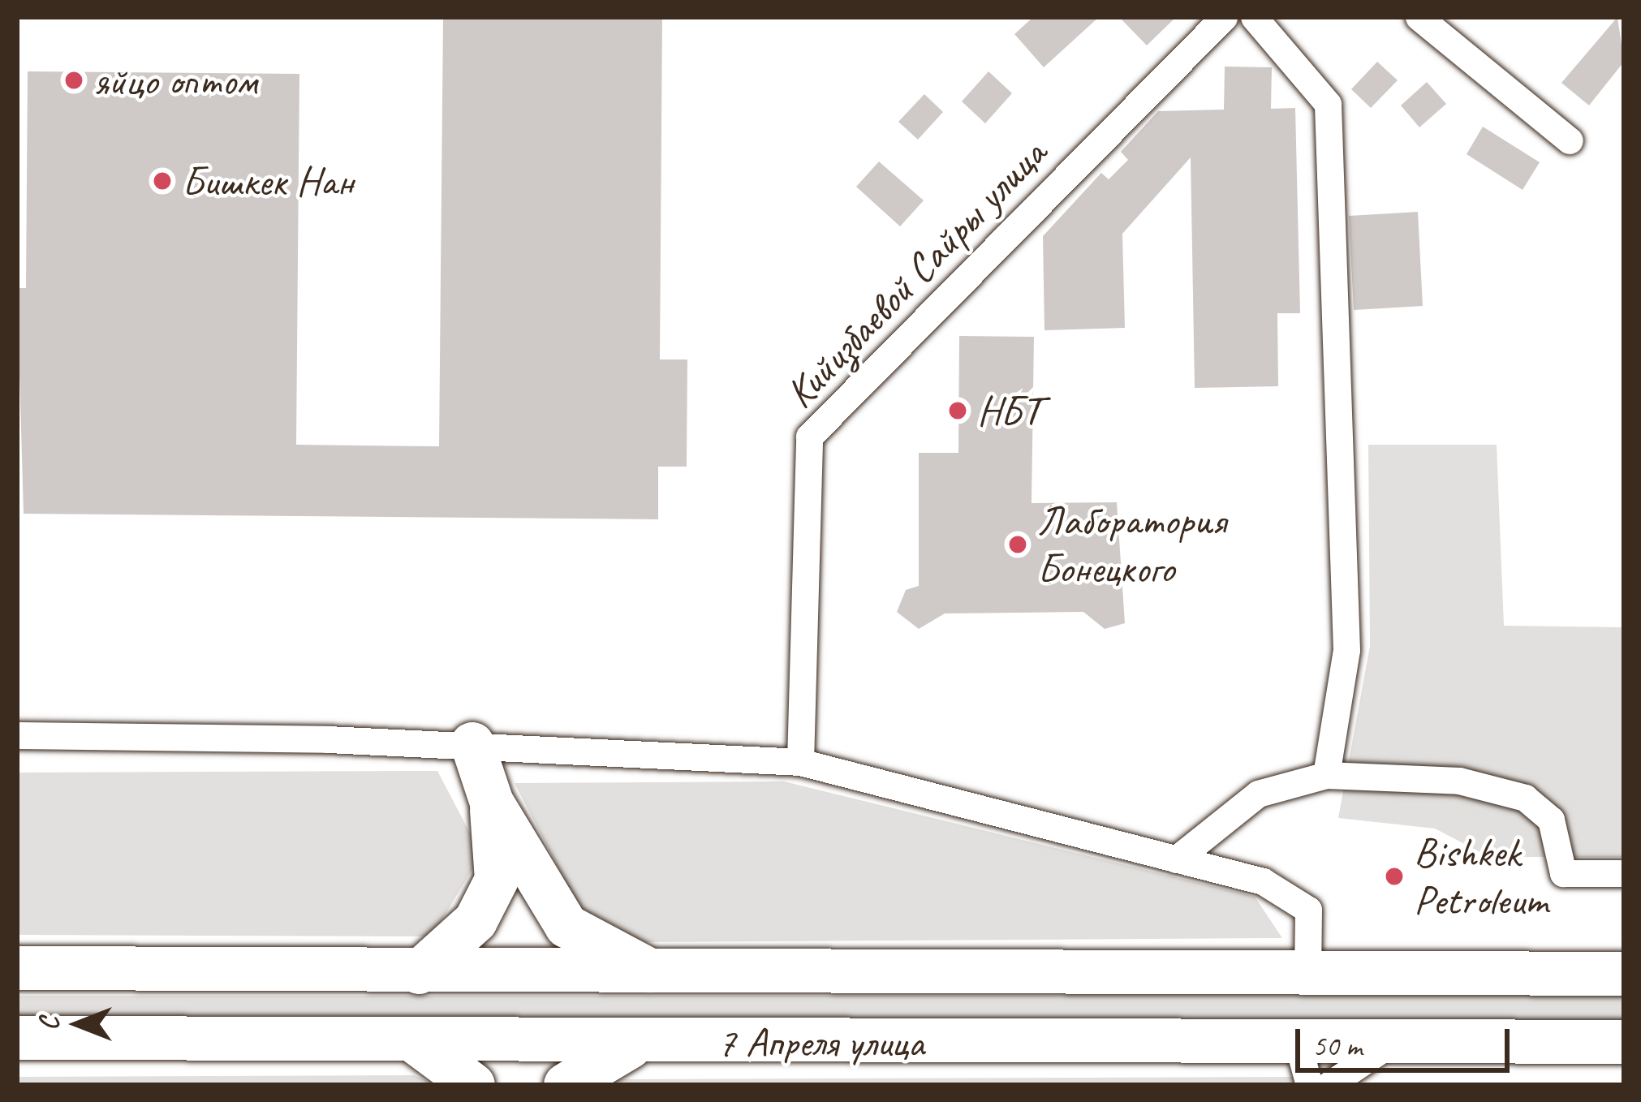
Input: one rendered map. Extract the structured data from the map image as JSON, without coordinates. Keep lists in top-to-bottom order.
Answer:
{
  "streets": {
    "main road": ["7 Апреля улица"],
    "street": ["Кийизбаевой Сайры улица"]
  },
  "places": [
    "яйцо оптом",
    "Бишкек Нан",
    "НБТ",
    "Лаборатория Бонецкого",
    "Bishkek Petroleum"
  ],
  "scale_bar": "50 m",
  "north": "left"
}
